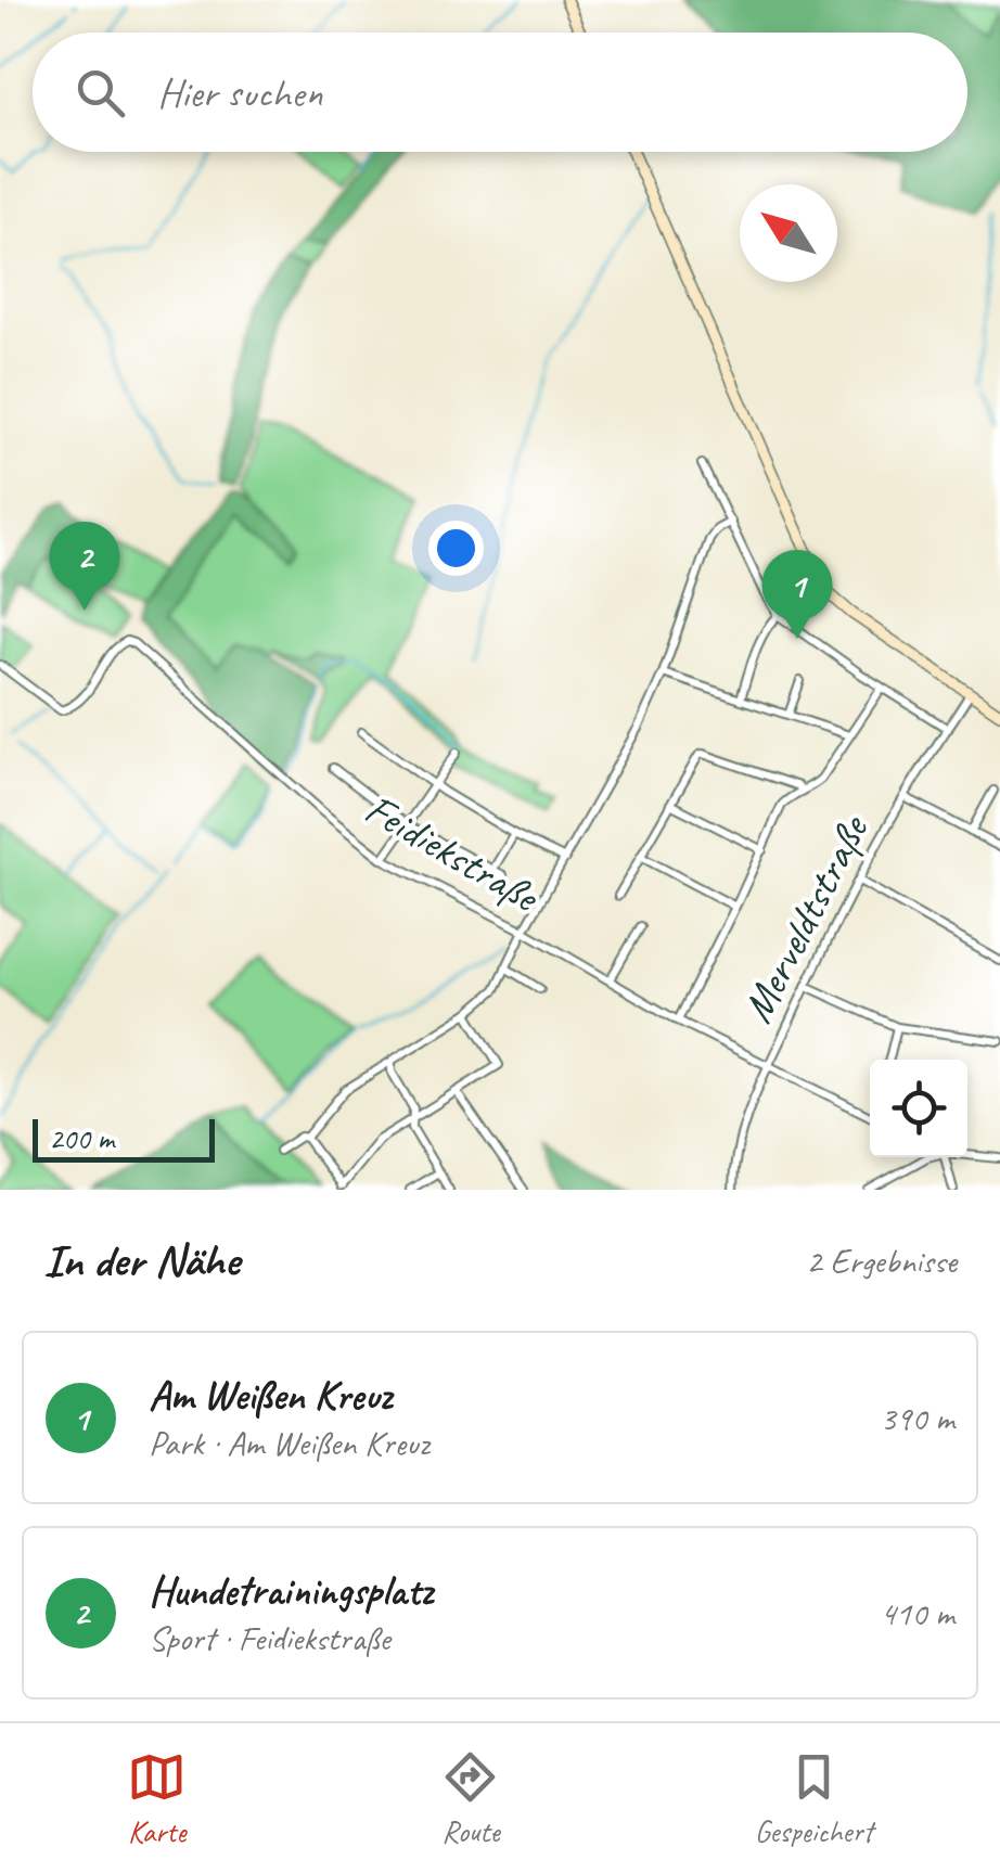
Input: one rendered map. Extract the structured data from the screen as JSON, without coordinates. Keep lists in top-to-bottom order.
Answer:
{
  "streets": {
    "street": ["Feidiekstraße", "Merveldtstraße"]
  },
  "crossings": [
    ["Feidiekstraße", "Merveldtstraße"]
  ],
  "scale_bar": "200 m",
  "north": "top left",
  "page": {
    "search": "Hier suchen",
    "pins": ["2", "1"],
    "scale": "200 m",
    "heading": ["In der Nähe", "2 Ergebnisse"],
    "list": [
      {
        "mark": "1",
        "name": "Am Weißen Kreuz",
        "note": "Park · Am Weißen Kreuz",
        "value": "390 m"
      },
      {
        "mark": "2",
        "name": "Hundetrainingsplatz",
        "note": "Sport · Feidiekstraße",
        "value": "410 m"
      }
    ],
    "nav": ["Karte", "Route", "Gespeichert"]
  }
}
